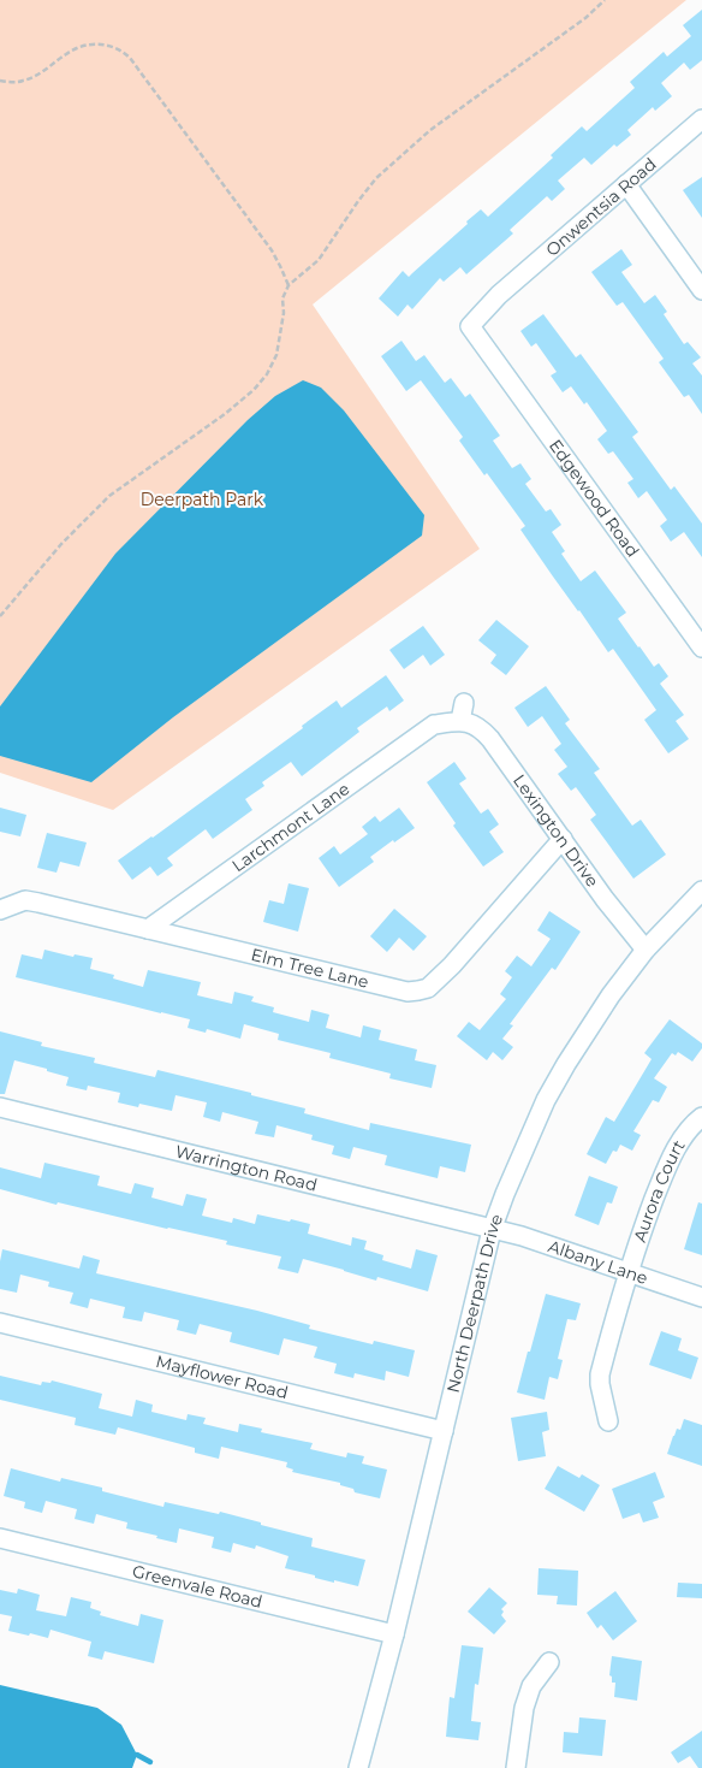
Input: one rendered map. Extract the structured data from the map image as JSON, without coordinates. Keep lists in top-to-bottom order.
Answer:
{
  "streets": {
    "street": [
      "Onwentsia Road",
      "Edgewood Road",
      "Larchmont Lane",
      "Lexington Drive",
      "Elm Tree Lane",
      "Warrington Road",
      "Aurora Court",
      "Albany Lane",
      "North Deerpath Drive",
      "Mayflower Road",
      "Greenvale Road"
    ]
  },
  "crossings": [
    ["Onwentsia Road", "Edgewood Road"],
    ["Larchmont Lane", "Lexington Drive"],
    ["Larchmont Lane", "Elm Tree Lane"],
    ["Lexington Drive", "Elm Tree Lane"],
    ["Lexington Drive", "North Deerpath Drive"],
    ["Warrington Road", "Albany Lane"],
    ["Warrington Road", "North Deerpath Drive"],
    ["Aurora Court", "Albany Lane"],
    ["Albany Lane", "North Deerpath Drive"],
    ["North Deerpath Drive", "Mayflower Road"],
    ["North Deerpath Drive", "Greenvale Road"]
  ],
  "parks": ["Deerpath Park"]
}
